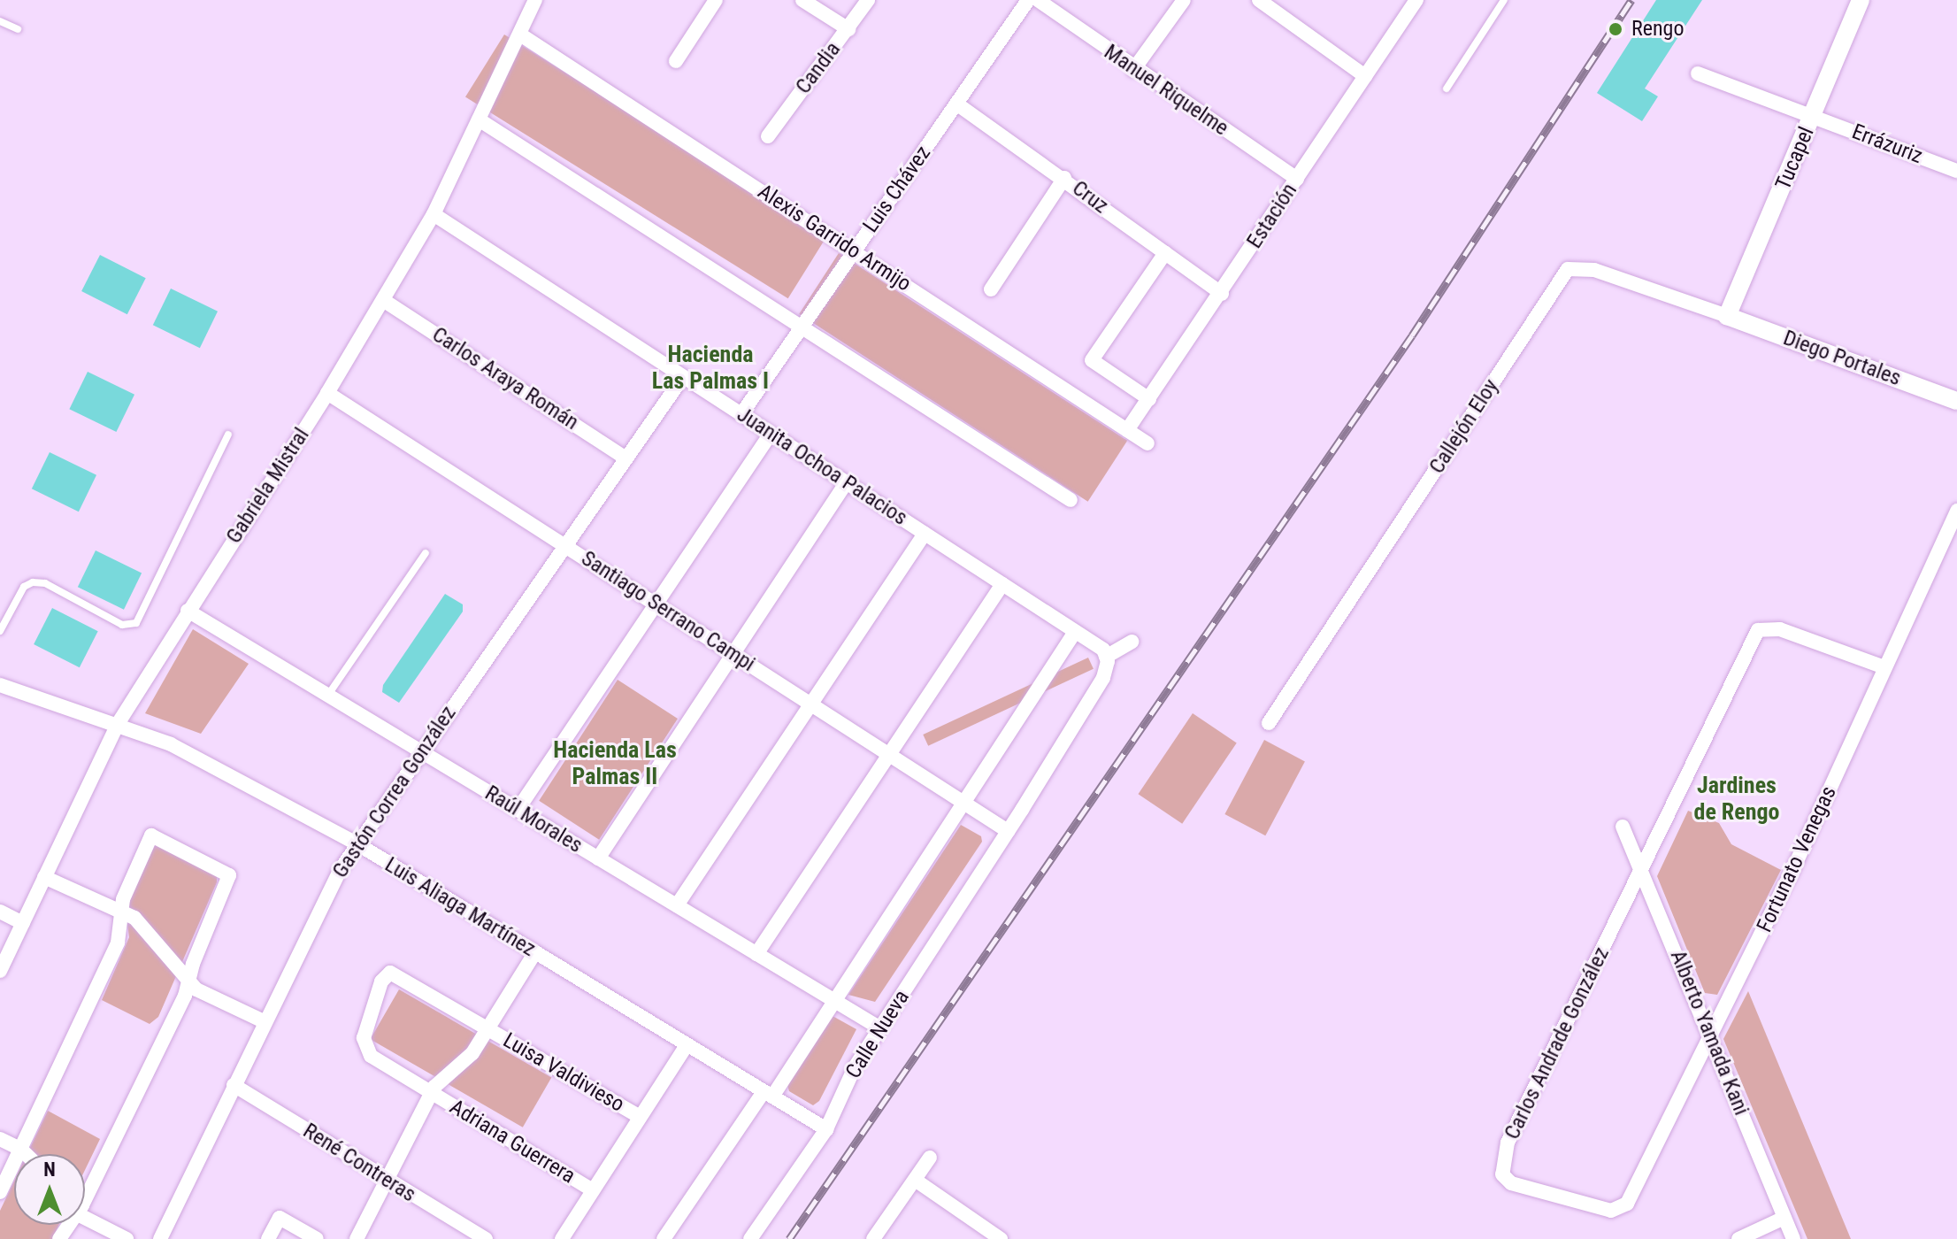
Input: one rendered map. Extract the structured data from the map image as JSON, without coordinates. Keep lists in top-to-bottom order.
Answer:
{
  "streets": {
    "street": [
      "Candia",
      "Manuel Riquelme",
      "Errázuriz",
      "Tucapel",
      "Luis Chávez",
      "Cruz",
      "Estación",
      "Alexis Garrido Armijo",
      "Diego Portales",
      "Carlos Araya Román",
      "Callejón Eloy",
      "Juanita Ochoa Palacios",
      "Gabriela Mistral",
      "Santiago Serrano Campi",
      "Gastón Correa González",
      "Raúl Morales",
      "Fortunato Venegas",
      "Luis Aliaga Martínez",
      "Alberto Yamada Kani",
      "Calle Nueva",
      "Carlos Andrade González",
      "Luisa Valdivieso",
      "Adriana Guerrera",
      "René Contreras"
    ]
  },
  "crossings": [
    ["Manuel Riquelme", "Estación"],
    ["Errázuriz", "Tucapel"],
    ["Tucapel", "Diego Portales"],
    ["Tucapel", "Callejón Eloy"],
    ["Luis Chávez", "Cruz"],
    ["Luis Chávez", "Alexis Garrido Armijo"],
    ["Luis Chávez", "Juanita Ochoa Palacios"],
    ["Cruz", "Estación"],
    ["Estación", "Alexis Garrido Armijo"],
    ["Alexis Garrido Armijo", "Gabriela Mistral"],
    ["Diego Portales", "Callejón Eloy"],
    ["Carlos Araya Román", "Gabriela Mistral"],
    ["Carlos Araya Román", "Gastón Correa González"],
    ["Juanita Ochoa Palacios", "Gabriela Mistral"],
    ["Juanita Ochoa Palacios", "Gastón Correa González"],
    ["Juanita Ochoa Palacios", "Calle Nueva"],
    ["Gabriela Mistral", "Santiago Serrano Campi"],
    ["Gabriela Mistral", "Raúl Morales"],
    ["Gabriela Mistral", "Luis Aliaga Martínez"],
    ["Santiago Serrano Campi", "Gastón Correa González"],
    ["Santiago Serrano Campi", "Calle Nueva"],
    ["Gastón Correa González", "Raúl Morales"],
    ["Gastón Correa González", "Luis Aliaga Martínez"],
    ["Gastón Correa González", "René Contreras"],
    ["Raúl Morales", "Calle Nueva"],
    ["Fortunato Venegas", "Alberto Yamada Kani"],
    ["Fortunato Venegas", "Carlos Andrade González"],
    ["Luis Aliaga Martínez", "Calle Nueva"],
    ["Alberto Yamada Kani", "Carlos Andrade González"],
    ["Luisa Valdivieso", "Adriana Guerrera"]
  ],
  "districts": ["Hacienda Las Palmas I", "Hacienda Las Palmas II", "Jardines de Rengo"],
  "places": ["Rengo"],
  "north": "top"
}
